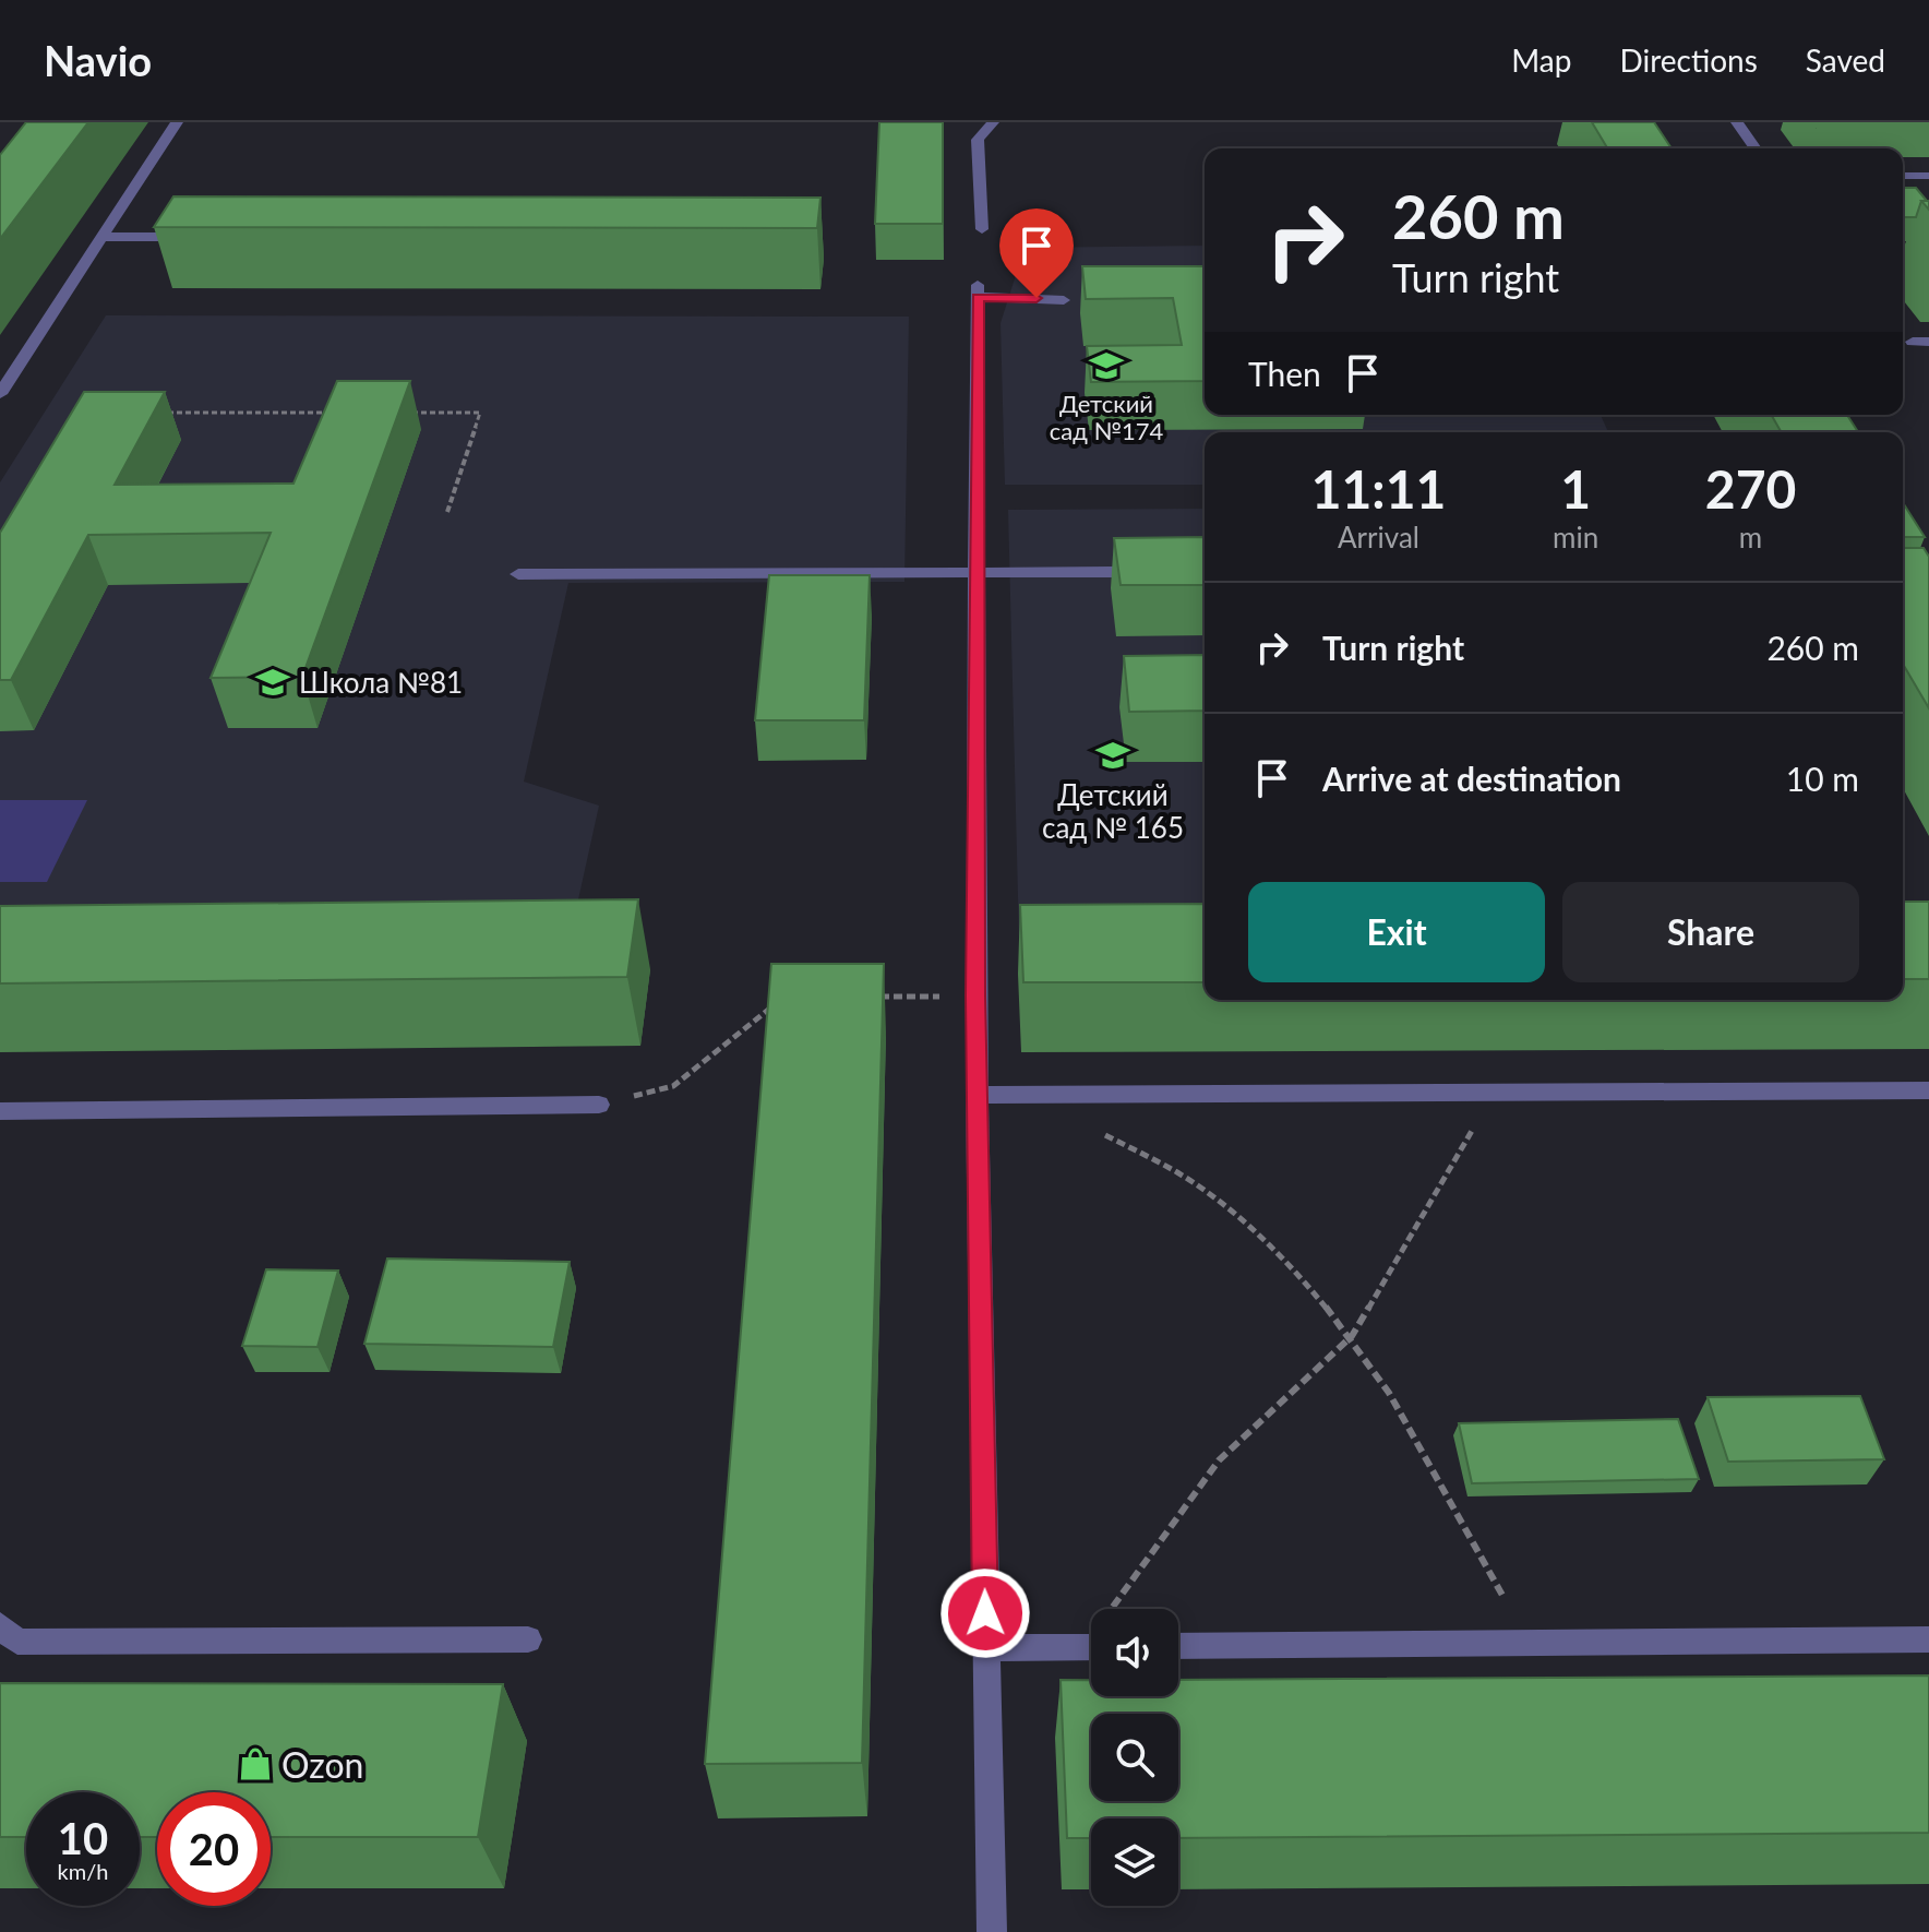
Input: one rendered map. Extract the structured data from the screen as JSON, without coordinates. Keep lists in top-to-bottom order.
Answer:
{
  "places": {
    "school or university": ["Детский сад №174", "Школа №81", "Детский сад № 165"],
    "shop": ["Ozon"]
  },
  "page": {
    "header": "Navio",
    "nav": ["Map", "Directions", "Saved"],
    "turn": ["260 m", "Turn right"],
    "then": "Then",
    "eta": [
      "11:11",
      "Arrival",
      "1",
      "min",
      "270",
      "m"
    ],
    "list": [
      {
        "name": "Turn right",
        "value": "260 m"
      },
      {
        "name": "Arrive at destination",
        "value": "10 m"
      }
    ],
    "buttons": ["Exit", "Share"],
    "speed": "10 km/h",
    "limit": "20"
  }
}
